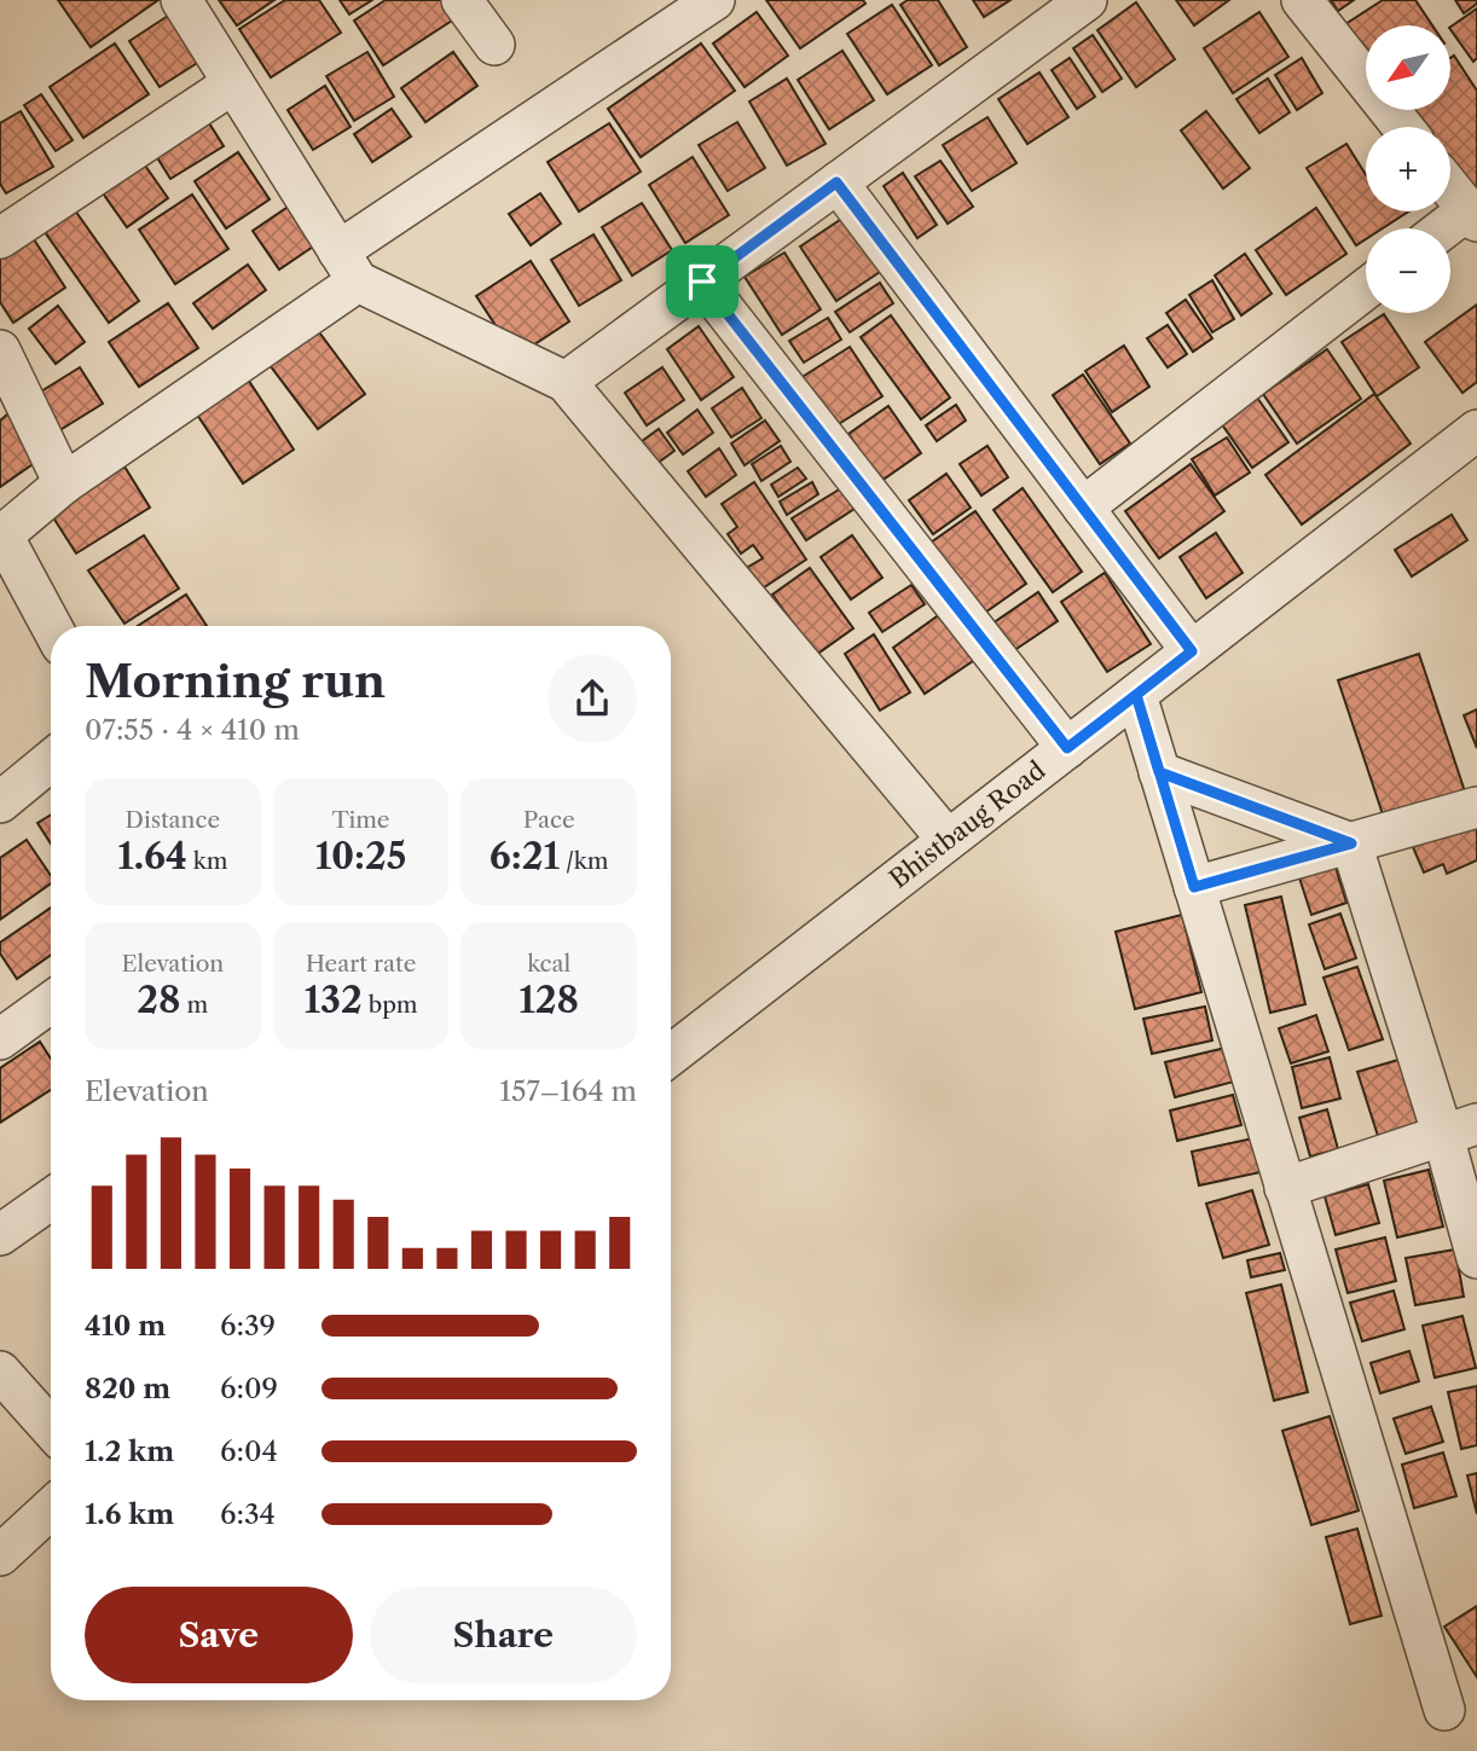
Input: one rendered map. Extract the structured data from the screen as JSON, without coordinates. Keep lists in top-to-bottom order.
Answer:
{
  "streets": {
    "street": ["Bhistbaug Road"]
  },
  "north": "bottom left",
  "page": {
    "map_buttons": ["+", "−"],
    "heading": ["Morning run", "07:55 · 4 × 410 m"],
    "stats": [
      ["Distance", "1.64 km"],
      ["Time", "10:25"],
      ["Pace", "6:21 /km"],
      ["Elevation", "28 m"],
      ["Heart rate", "132 bpm"],
      ["kcal", "128"]
    ],
    "chart": ["Elevation", "157–164 m"],
    "list": [
      {
        "name": "410 m",
        "note": "6:39"
      },
      {
        "name": "820 m",
        "note": "6:09"
      },
      {
        "name": "1.2 km",
        "note": "6:04"
      },
      {
        "name": "1.6 km",
        "note": "6:34"
      }
    ],
    "buttons": ["Save", "Share"]
  }
}
